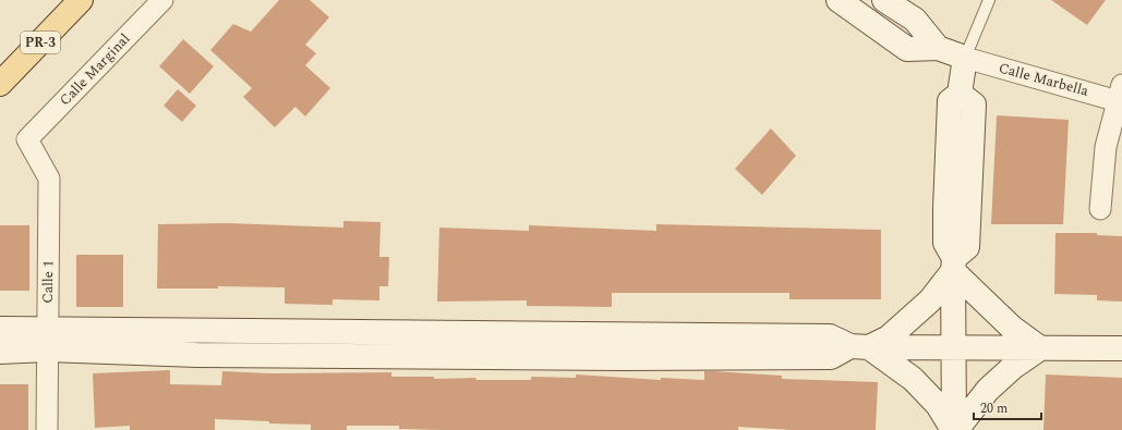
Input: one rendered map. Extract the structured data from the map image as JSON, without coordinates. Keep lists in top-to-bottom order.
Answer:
{
  "streets": {
    "main road": ["PR-3"],
    "street": ["Calle Marginal", "Calle Marbella", "Calle 1"]
  },
  "crossings": [
    ["Calle Marginal", "Calle 1"]
  ],
  "scale_bar": "20 m"
}
